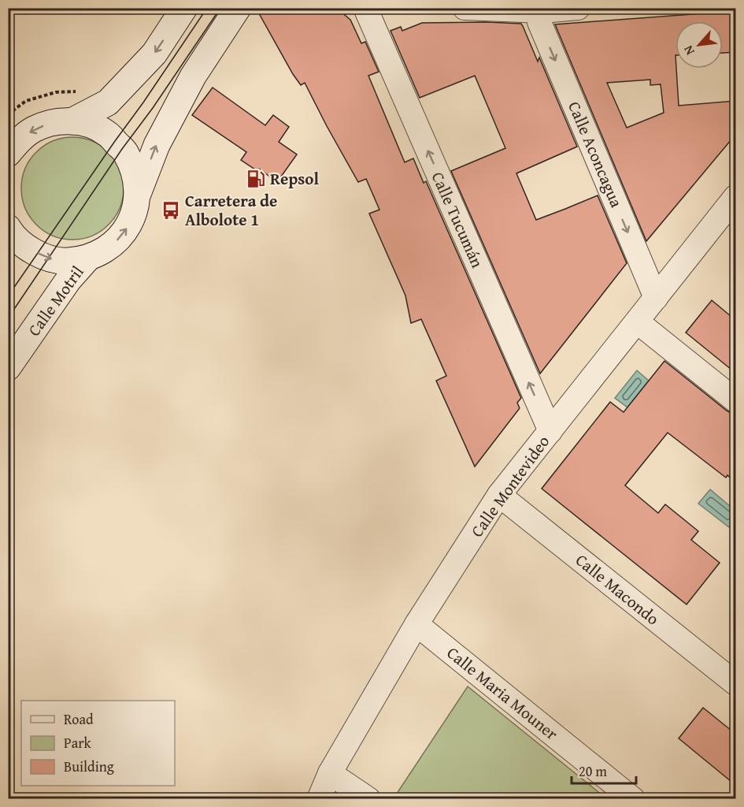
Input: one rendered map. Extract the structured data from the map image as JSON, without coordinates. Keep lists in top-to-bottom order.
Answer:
{
  "streets": {
    "street": [
      "Calle Aconcagua",
      "Calle Tucumán",
      "Calle Motril",
      "Calle Montevideo",
      "Calle Macondo",
      "Calle Maria Mouner"
    ]
  },
  "crossings": [
    ["Calle Aconcagua", "Calle Montevideo"],
    ["Calle Tucumán", "Calle Montevideo"],
    ["Calle Montevideo", "Calle Macondo"],
    ["Calle Montevideo", "Calle Maria Mouner"]
  ],
  "one_way": ["Calle Aconcagua", "Calle Tucumán"],
  "places": {
    "fuel station": ["Repsol"],
    "bus stop": ["Carretera de Albolote 1"]
  },
  "legend": ["Road", "Park", "Building"],
  "scale_bar": "20 m",
  "north": "bottom left"
}
